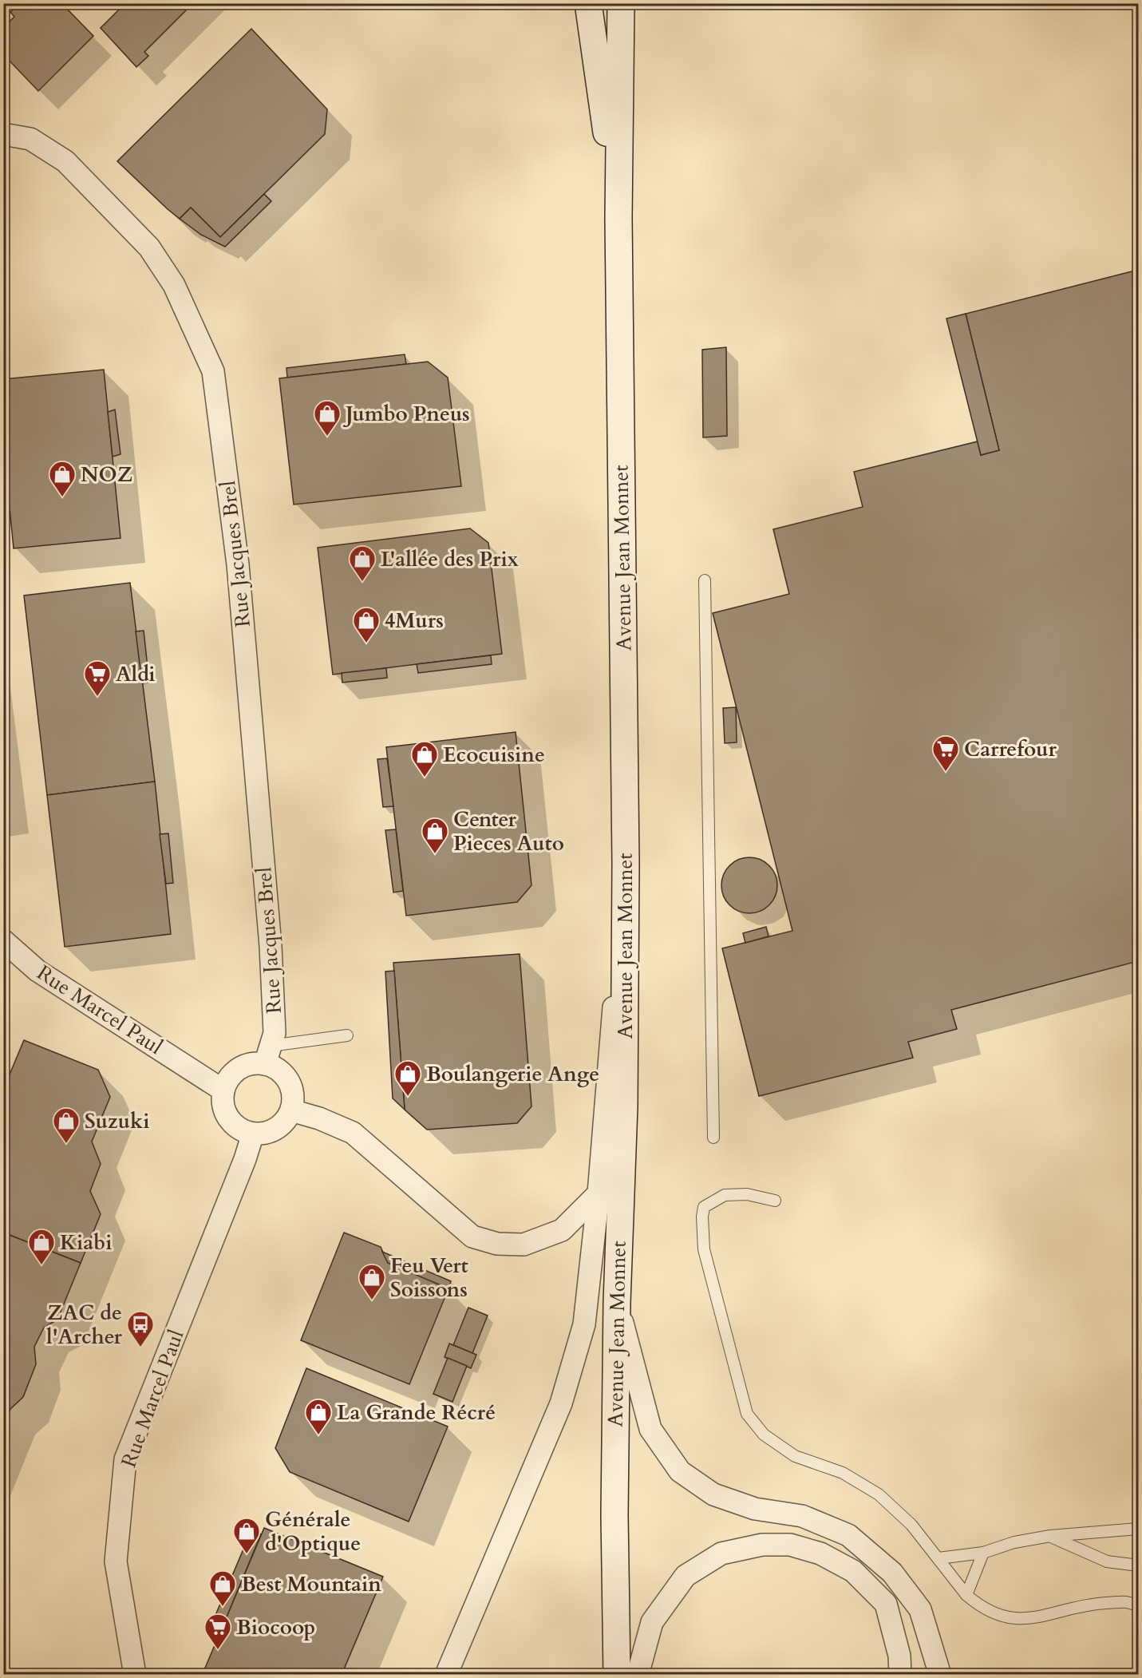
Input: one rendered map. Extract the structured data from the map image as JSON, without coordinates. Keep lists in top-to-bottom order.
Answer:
{
  "streets": {
    "main road": ["Avenue Jean Monnet"],
    "street": ["Rue Jacques Brel", "Rue Marcel Paul"]
  },
  "crossings": [
    ["Rue Jacques Brel", "Rue Marcel Paul"]
  ],
  "places": {
    "shop": [
      "Jumbo Pneus",
      "NOZ",
      "L'allée des Prix",
      "4Murs",
      "Ecocuisine",
      "Center Pieces Auto",
      "Boulangerie Ange",
      "Suzuki",
      "Kiabi",
      "Feu Vert Soissons",
      "La Grande Récré",
      "Générale d'Optique",
      "Best Mountain"
    ],
    "supermarket": ["Aldi", "Carrefour", "Biocoop"],
    "bus stop": ["ZAC de l'Archer"]
  }
}
